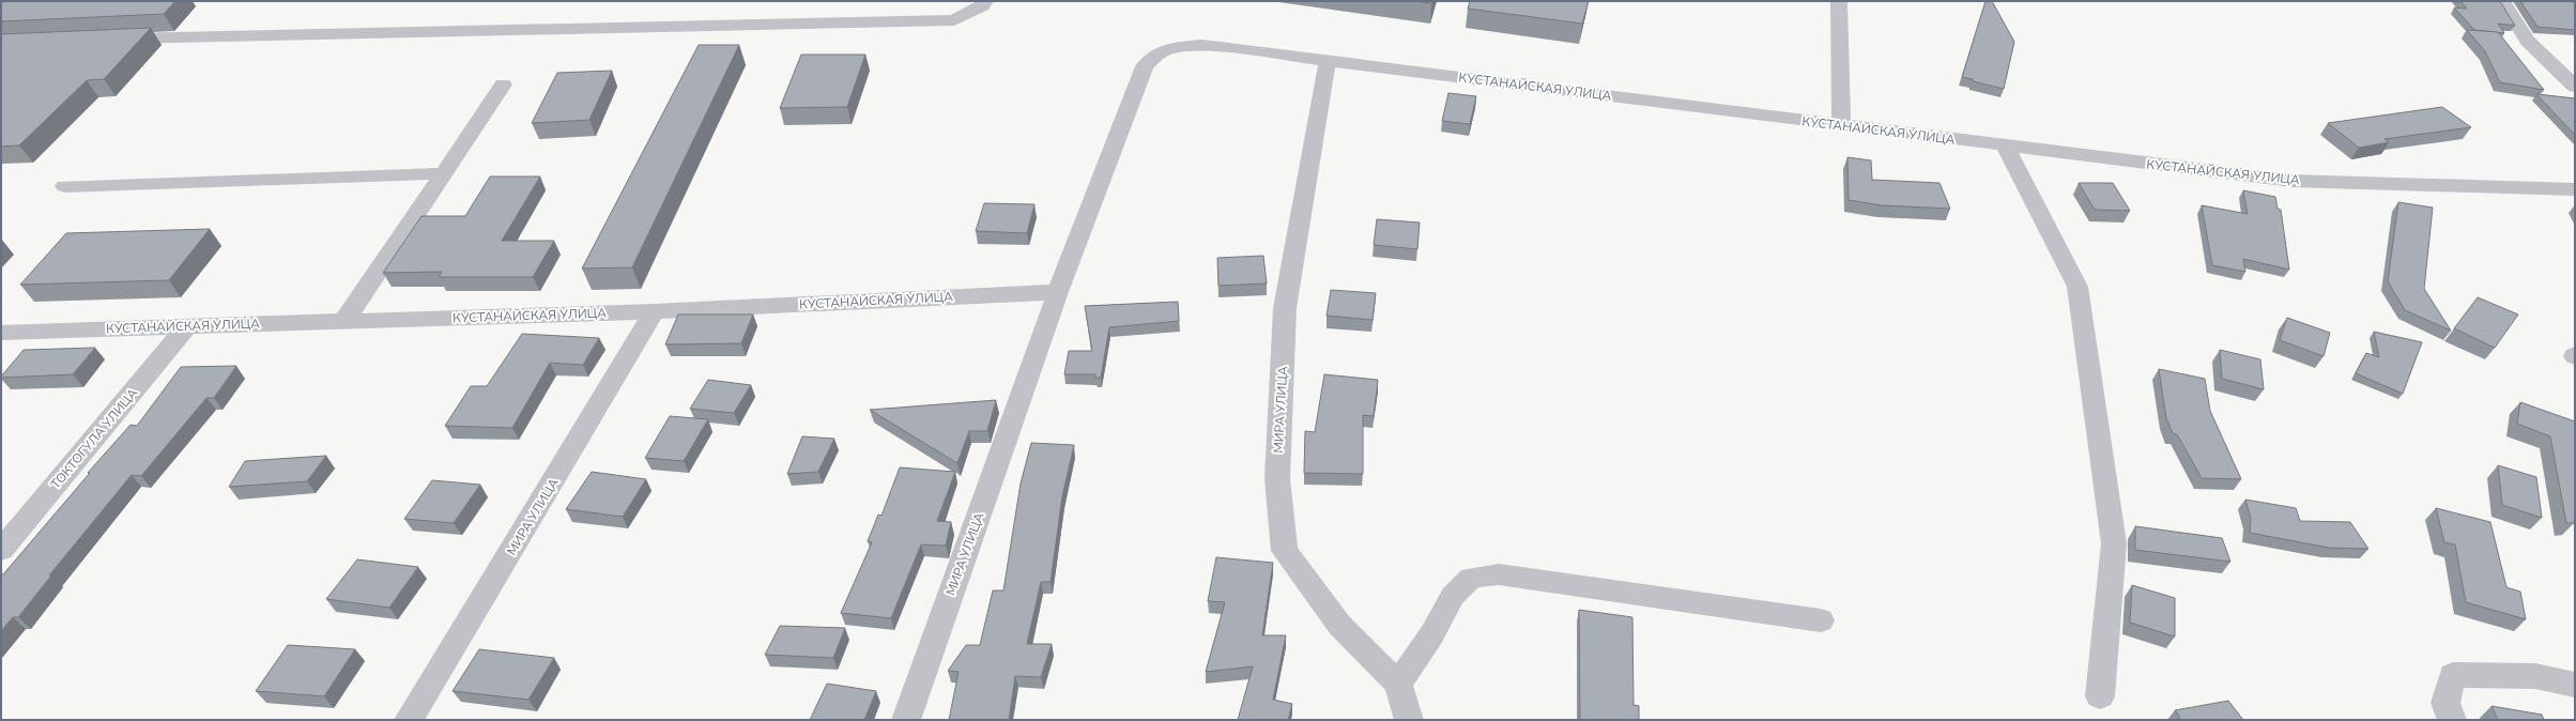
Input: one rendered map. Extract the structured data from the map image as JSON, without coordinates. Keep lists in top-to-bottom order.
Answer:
{
  "streets": {
    "street": ["КУСТАНАЙСКАЯ УЛИЦА", "МИРА УЛИЦА", "ТОКТОГУЛА УЛИЦА"]
  },
  "crossings": [
    ["КУСТАНАЙСКАЯ УЛИЦА", "МИРА УЛИЦА"],
    ["КУСТАНАЙСКАЯ УЛИЦА", "ТОКТОГУЛА УЛИЦА"]
  ]
}
